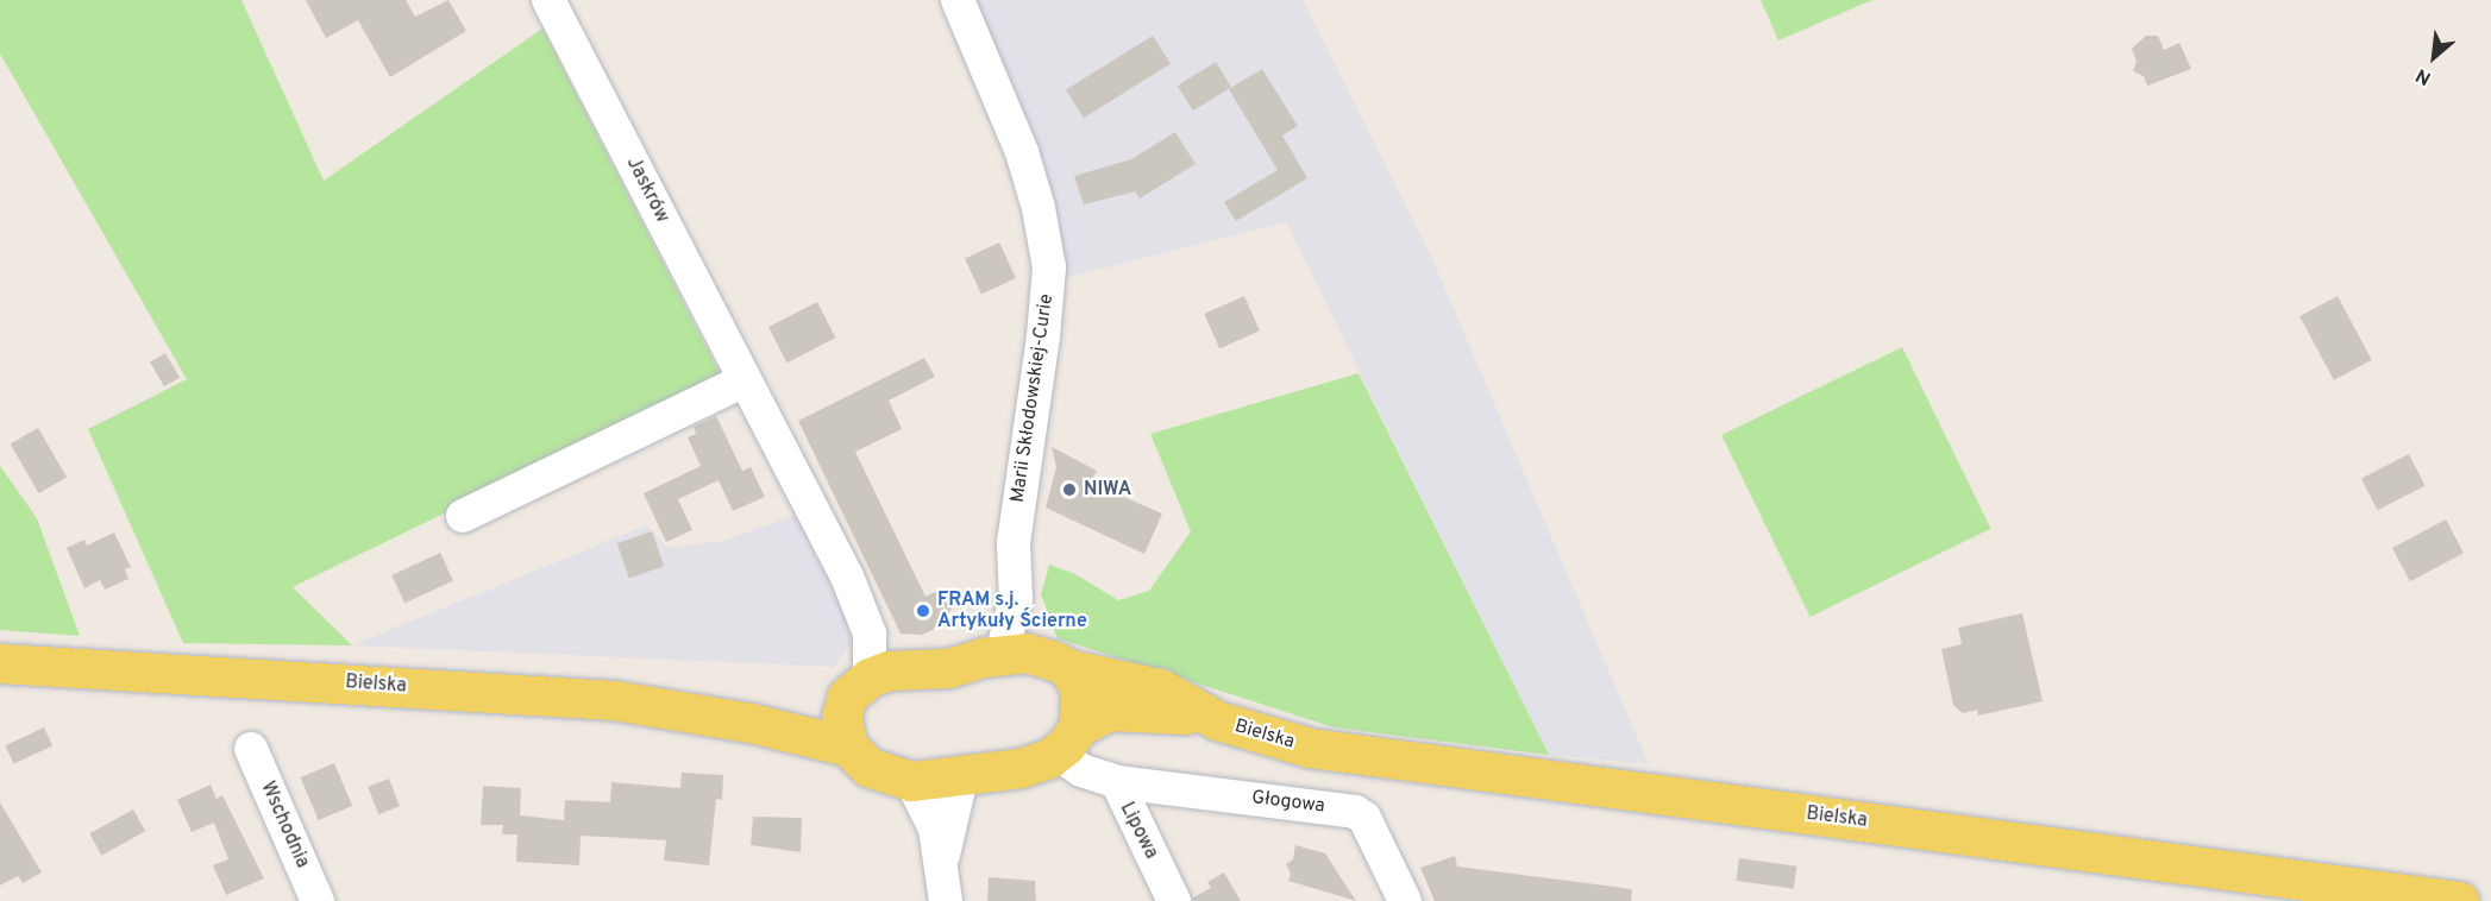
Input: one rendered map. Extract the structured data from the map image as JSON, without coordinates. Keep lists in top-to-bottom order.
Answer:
{
  "streets": {
    "main road": ["Bielska"],
    "street": [
      "Jaskrów",
      "Marii Skłodowskiej-Curie",
      "Głogowa",
      "Wschodnia",
      "Lipowa"
    ]
  },
  "crossings": [
    ["Jaskrów", "Bielska"],
    ["Marii Skłodowskiej-Curie", "Bielska"],
    ["Bielska", "Lipowa"],
    ["Głogowa", "Lipowa"]
  ],
  "places": ["NIWA", "FRAM s.j. Artykuły Ścierne"],
  "north": "bottom left"
}
